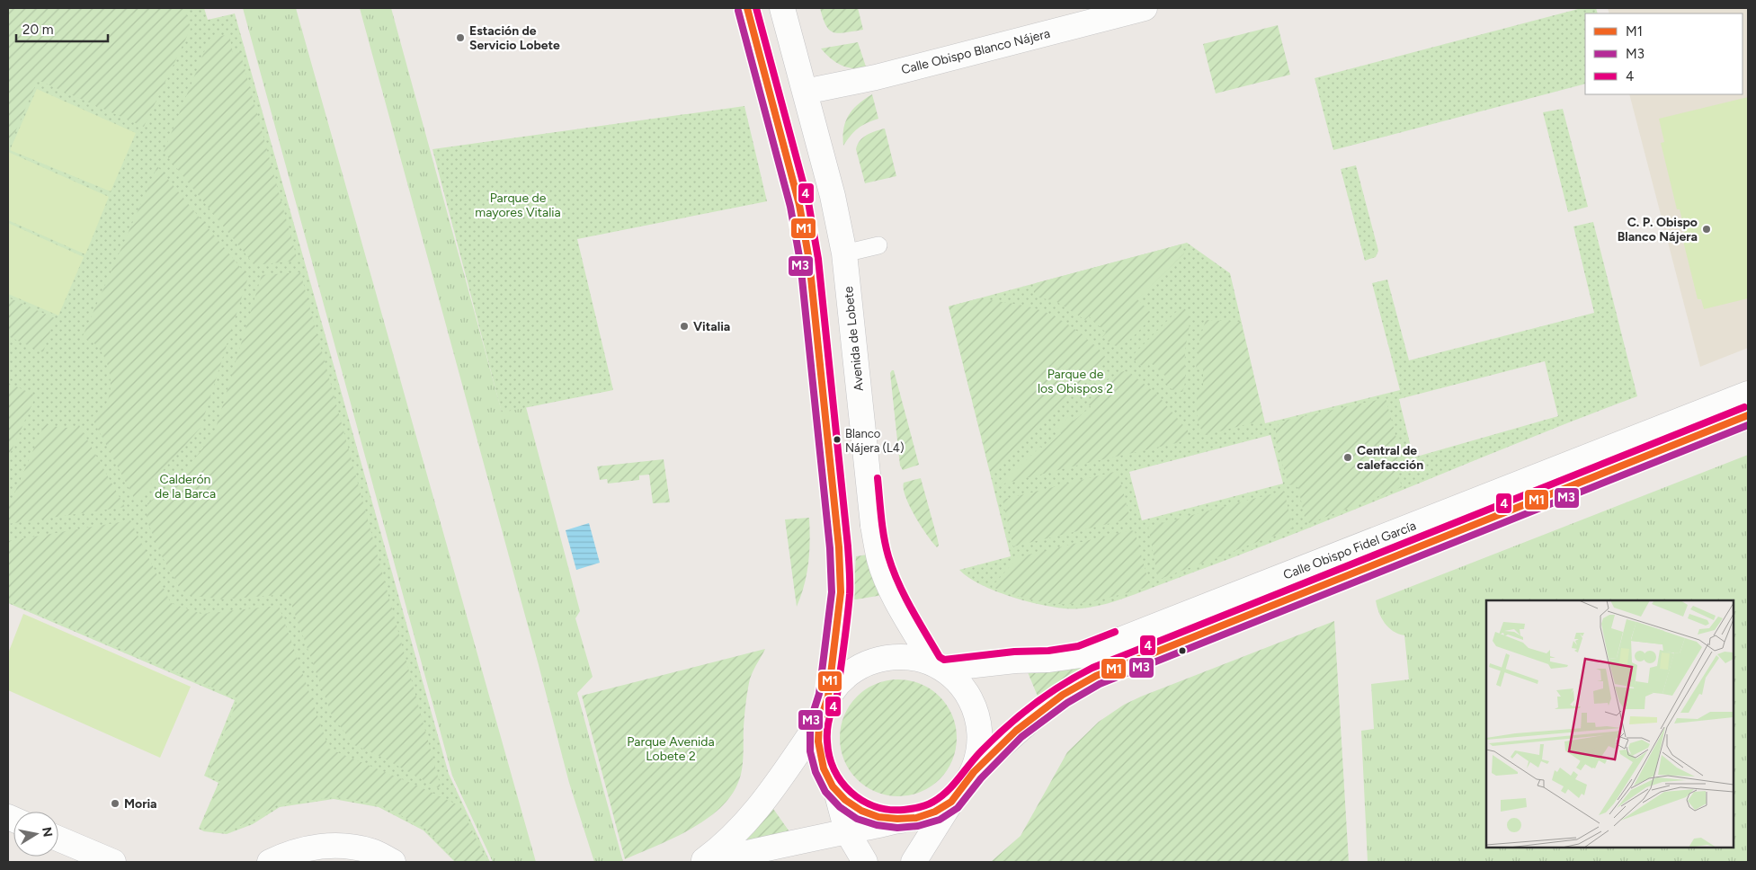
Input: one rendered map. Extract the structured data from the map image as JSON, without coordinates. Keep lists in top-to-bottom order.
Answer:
{
  "streets": {
    "main road": ["Calle Obispo Blanco Nájera", "Avenida de Lobete", "Calle Obispo Fidel García"]
  },
  "crossings": [
    ["Calle Obispo Blanco Nájera", "Avenida de Lobete"],
    ["Avenida de Lobete", "Calle Obispo Fidel García"]
  ],
  "parks": [
    "Parque de mayores Vitalia",
    "Parque de los Obispos 2",
    "Calderón de la Barca",
    "Parque Avenida Lobete 2"
  ],
  "places": [
    "Estación de Servicio Lobete",
    "C. P. Obispo Blanco Nájera",
    "Vitalia",
    "Blanco Nájera (L4)",
    "Central de calefacción",
    "Moria"
  ],
  "lines": ["transit line M1", "transit line 4", "transit line M3"],
  "legend": ["M1", "M3", "4"],
  "scale_bar": "20 m",
  "north": "right"
}
